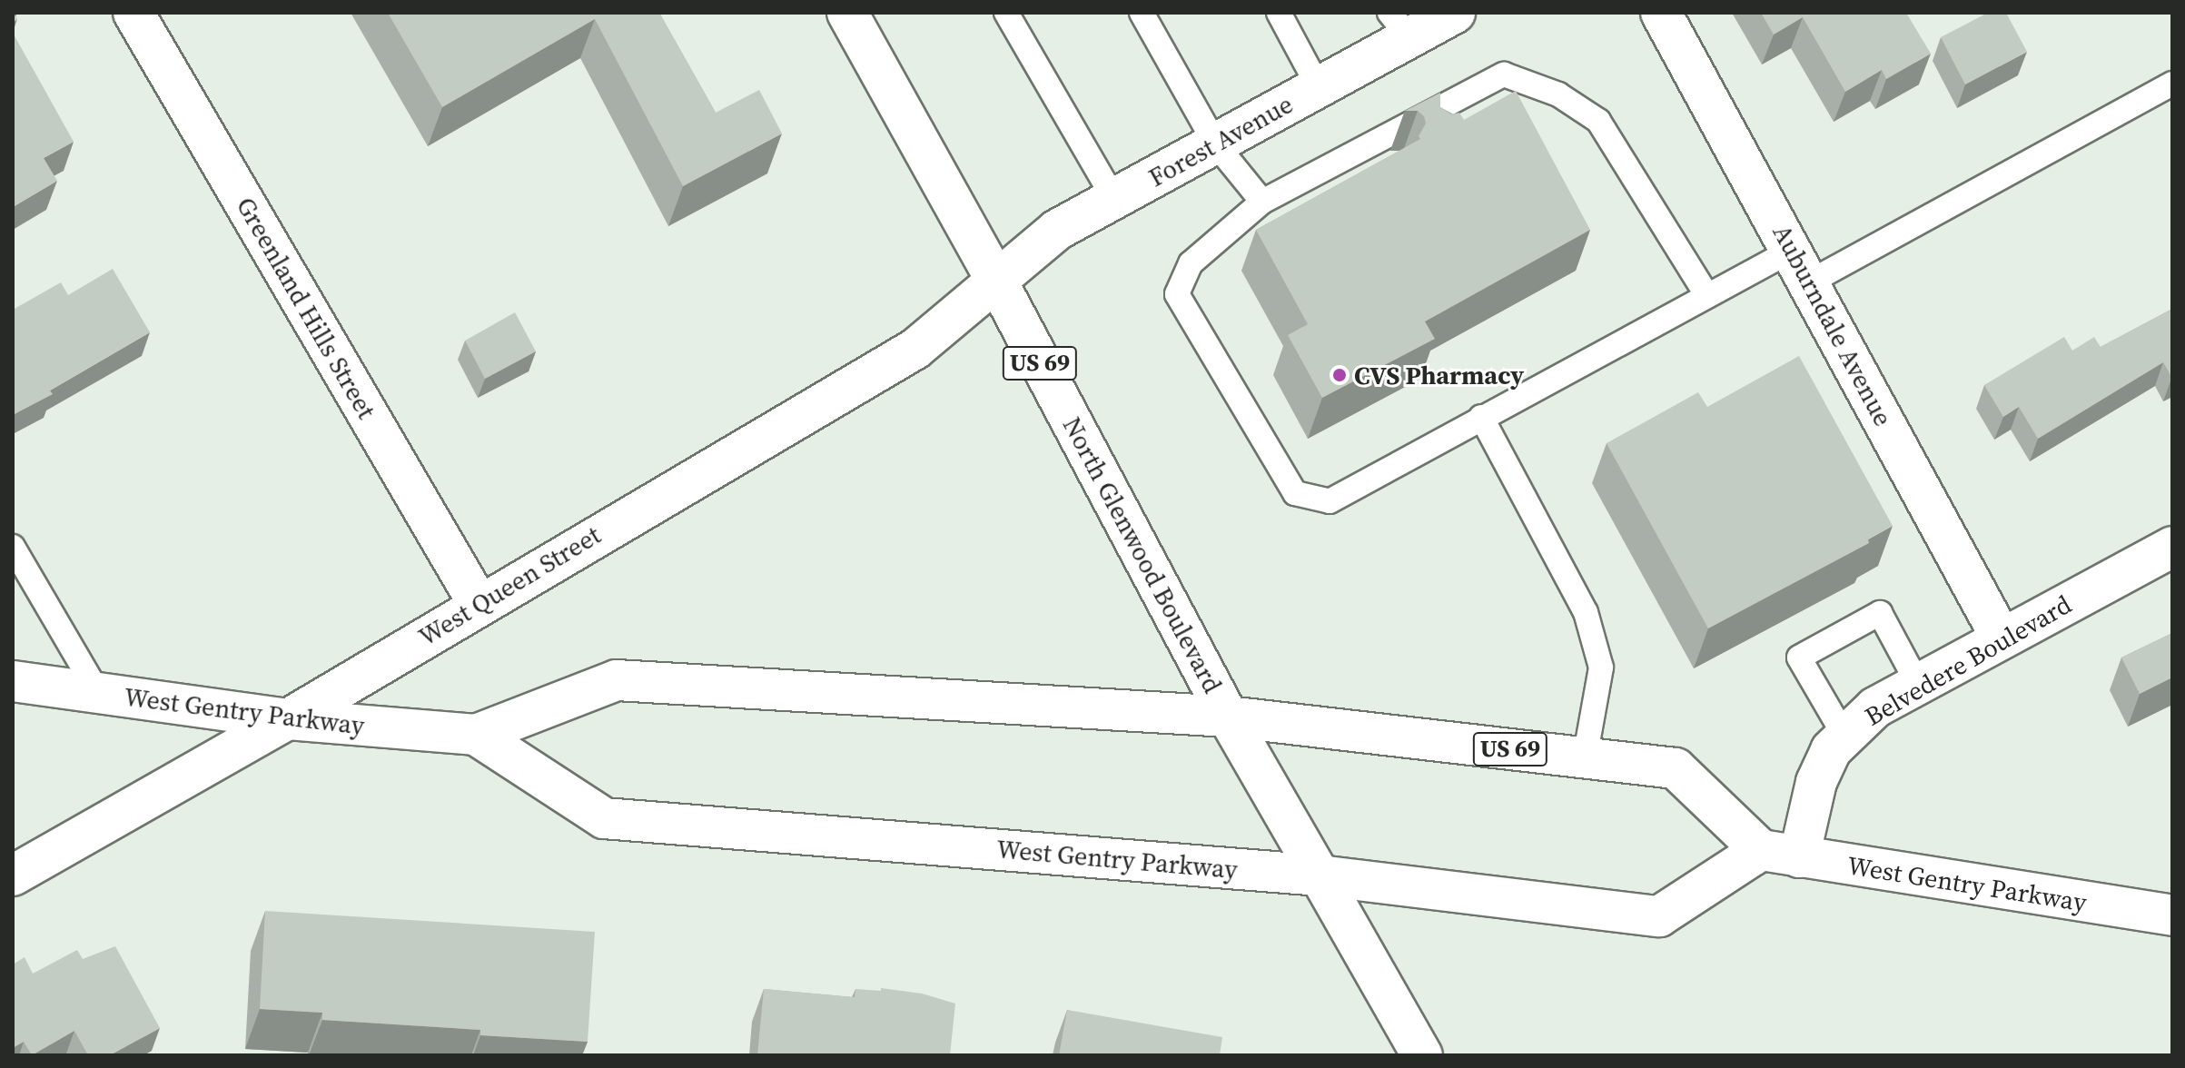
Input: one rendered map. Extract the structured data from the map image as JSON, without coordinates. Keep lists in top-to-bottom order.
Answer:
{
  "streets": {
    "main road": [
      "Forest Avenue",
      "Greenland Hills Street",
      "Auburndale Avenue",
      "US 69",
      "North Glenwood Boulevard",
      "West Queen Street",
      "Belvedere Boulevard",
      "West Gentry Parkway"
    ]
  },
  "crossings": [
    ["Forest Avenue", "North Glenwood Boulevard"],
    ["Forest Avenue", "West Queen Street"],
    ["Greenland Hills Street", "West Queen Street"],
    ["Auburndale Avenue", "Belvedere Boulevard"],
    ["North Glenwood Boulevard", "West Queen Street"],
    ["North Glenwood Boulevard", "West Gentry Parkway"],
    ["West Queen Street", "West Gentry Parkway"],
    ["Belvedere Boulevard", "West Gentry Parkway"]
  ],
  "places": ["CVS Pharmacy"]
}
